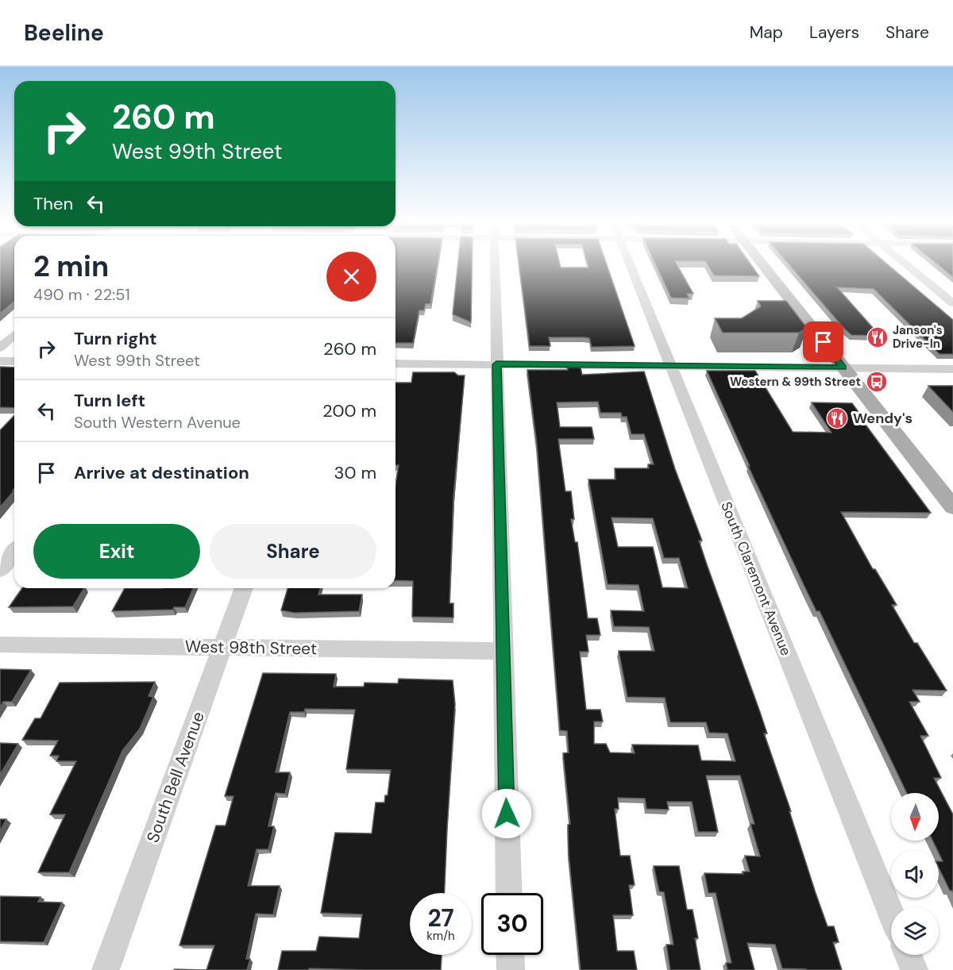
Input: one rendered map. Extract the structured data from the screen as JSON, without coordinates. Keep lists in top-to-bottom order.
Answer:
{
  "streets": {
    "street": ["South Claremont Avenue", "West 98th Street", "South Bell Avenue"]
  },
  "crossings": [
    ["West 98th Street", "South Bell Avenue"]
  ],
  "places": {
    "restaurant": ["Janson's Drive-In", "Wendy's"],
    "bus stop": ["Western & 99th Street"]
  },
  "north": "bottom",
  "page": {
    "header": "Beeline",
    "nav": ["Map", "Layers", "Share"],
    "turn": ["260 m", "West 99th Street"],
    "then": "Then",
    "heading": ["2 min", "490 m · 22:51"],
    "list": [
      {
        "name": "Turn right",
        "note": "West 99th Street",
        "value": "260 m"
      },
      {
        "name": "Turn left",
        "note": "South Western Avenue",
        "value": "200 m"
      },
      {
        "name": "Arrive at destination",
        "value": "30 m"
      }
    ],
    "buttons": ["Exit", "Share"],
    "speed": "27 km/h",
    "limit": "30"
  }
}
